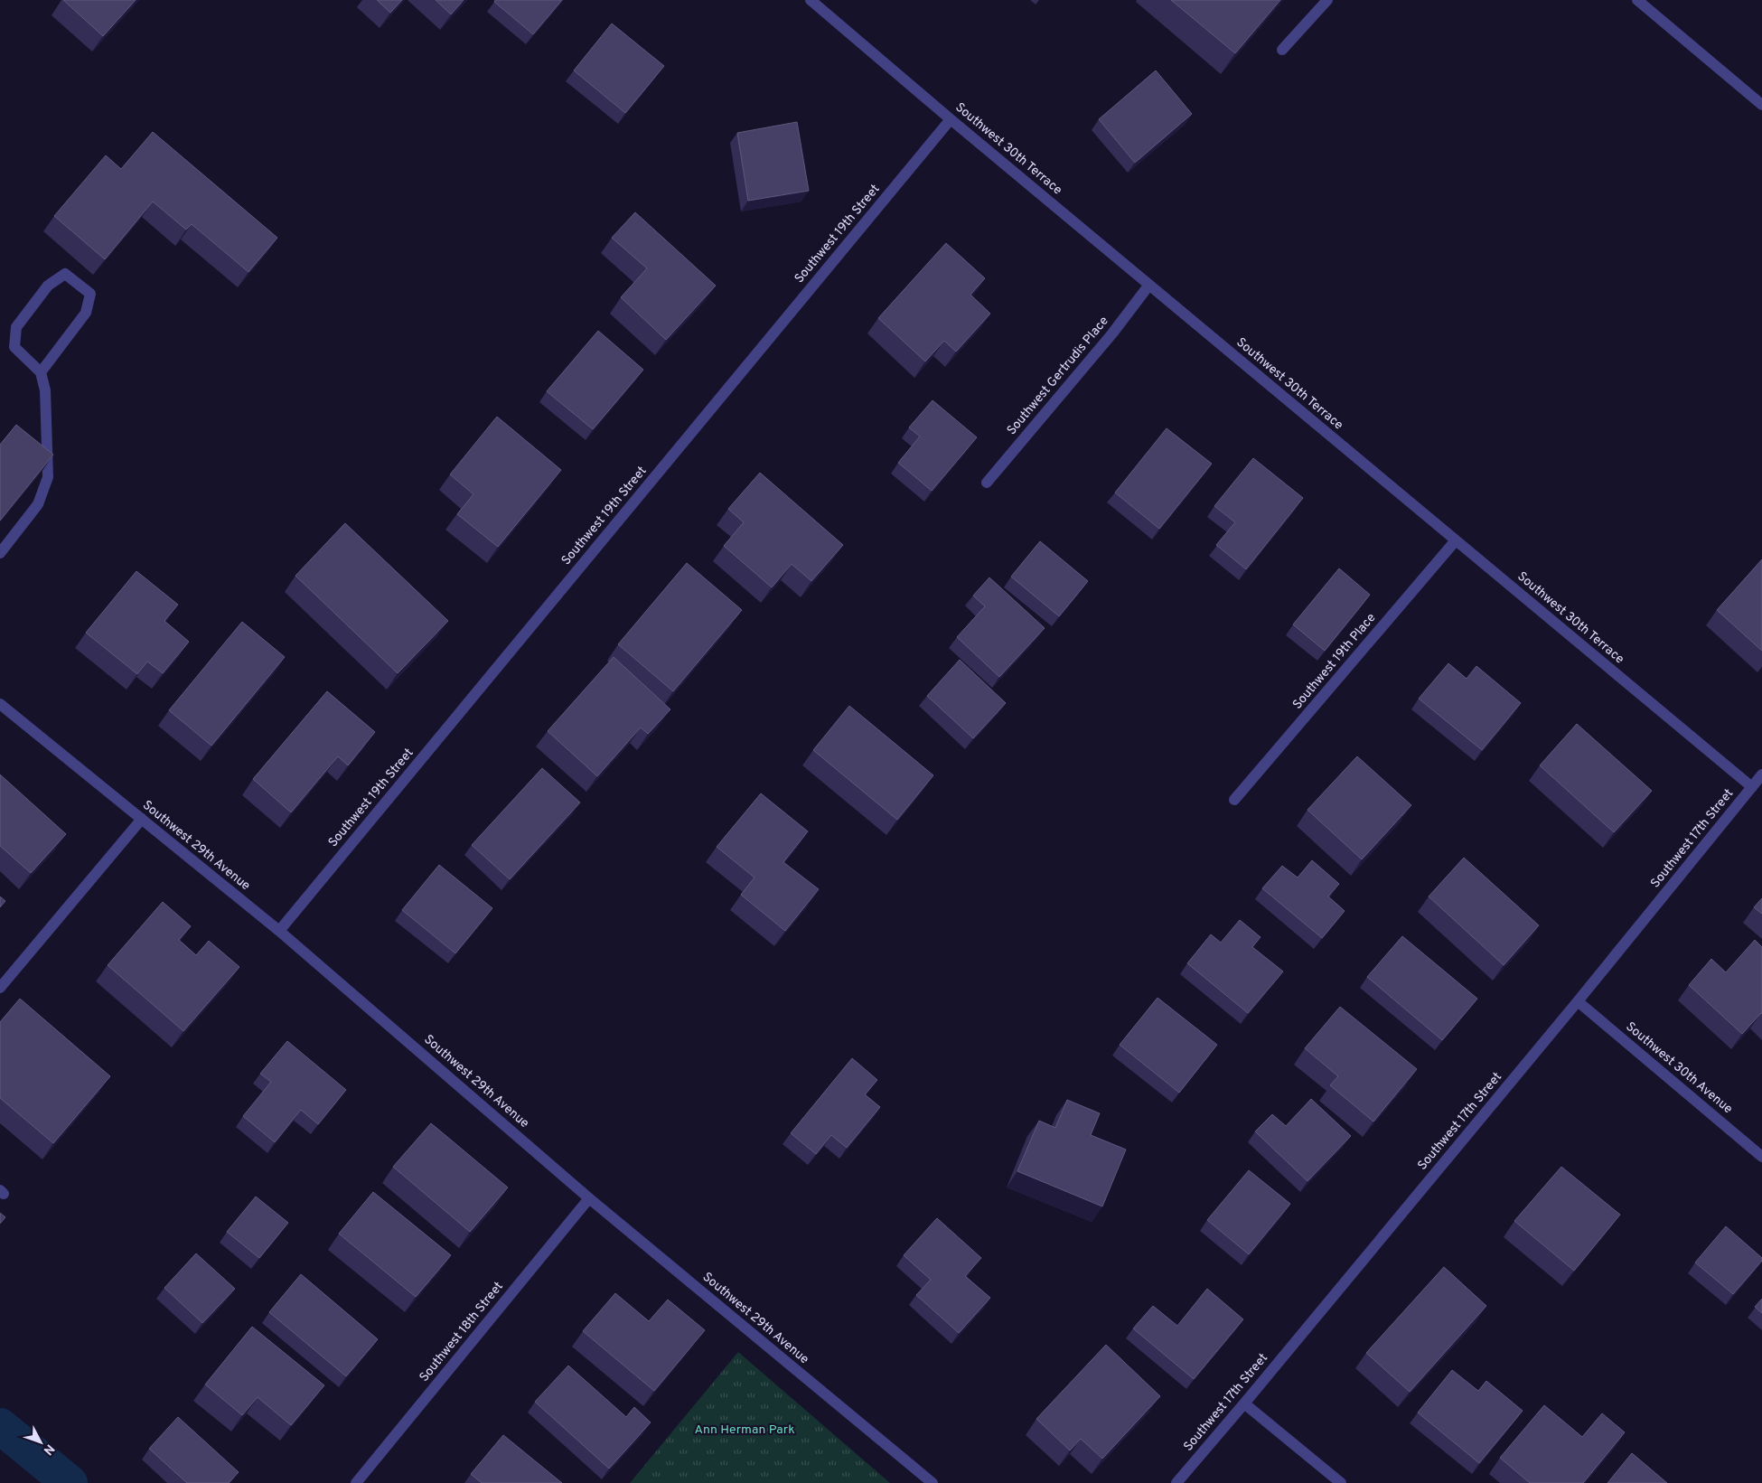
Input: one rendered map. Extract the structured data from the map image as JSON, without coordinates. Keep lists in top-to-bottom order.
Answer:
{
  "streets": {
    "street": [
      "Southwest 30th Terrace",
      "Southwest 19th Street",
      "Southwest Gertrudis Place",
      "Southwest 19th Place",
      "Southwest 17th Street",
      "Southwest 29th Avenue",
      "Southwest 30th Avenue",
      "Southwest 18th Street"
    ]
  },
  "crossings": [
    ["Southwest 30th Terrace", "Southwest 19th Street"],
    ["Southwest 30th Terrace", "Southwest Gertrudis Place"],
    ["Southwest 30th Terrace", "Southwest 19th Place"],
    ["Southwest 30th Terrace", "Southwest 17th Street"],
    ["Southwest 19th Street", "Southwest 29th Avenue"],
    ["Southwest 17th Street", "Southwest 30th Avenue"],
    ["Southwest 29th Avenue", "Southwest 18th Street"]
  ],
  "parks": ["Ann Herman Park"],
  "north": "bottom right"
}
